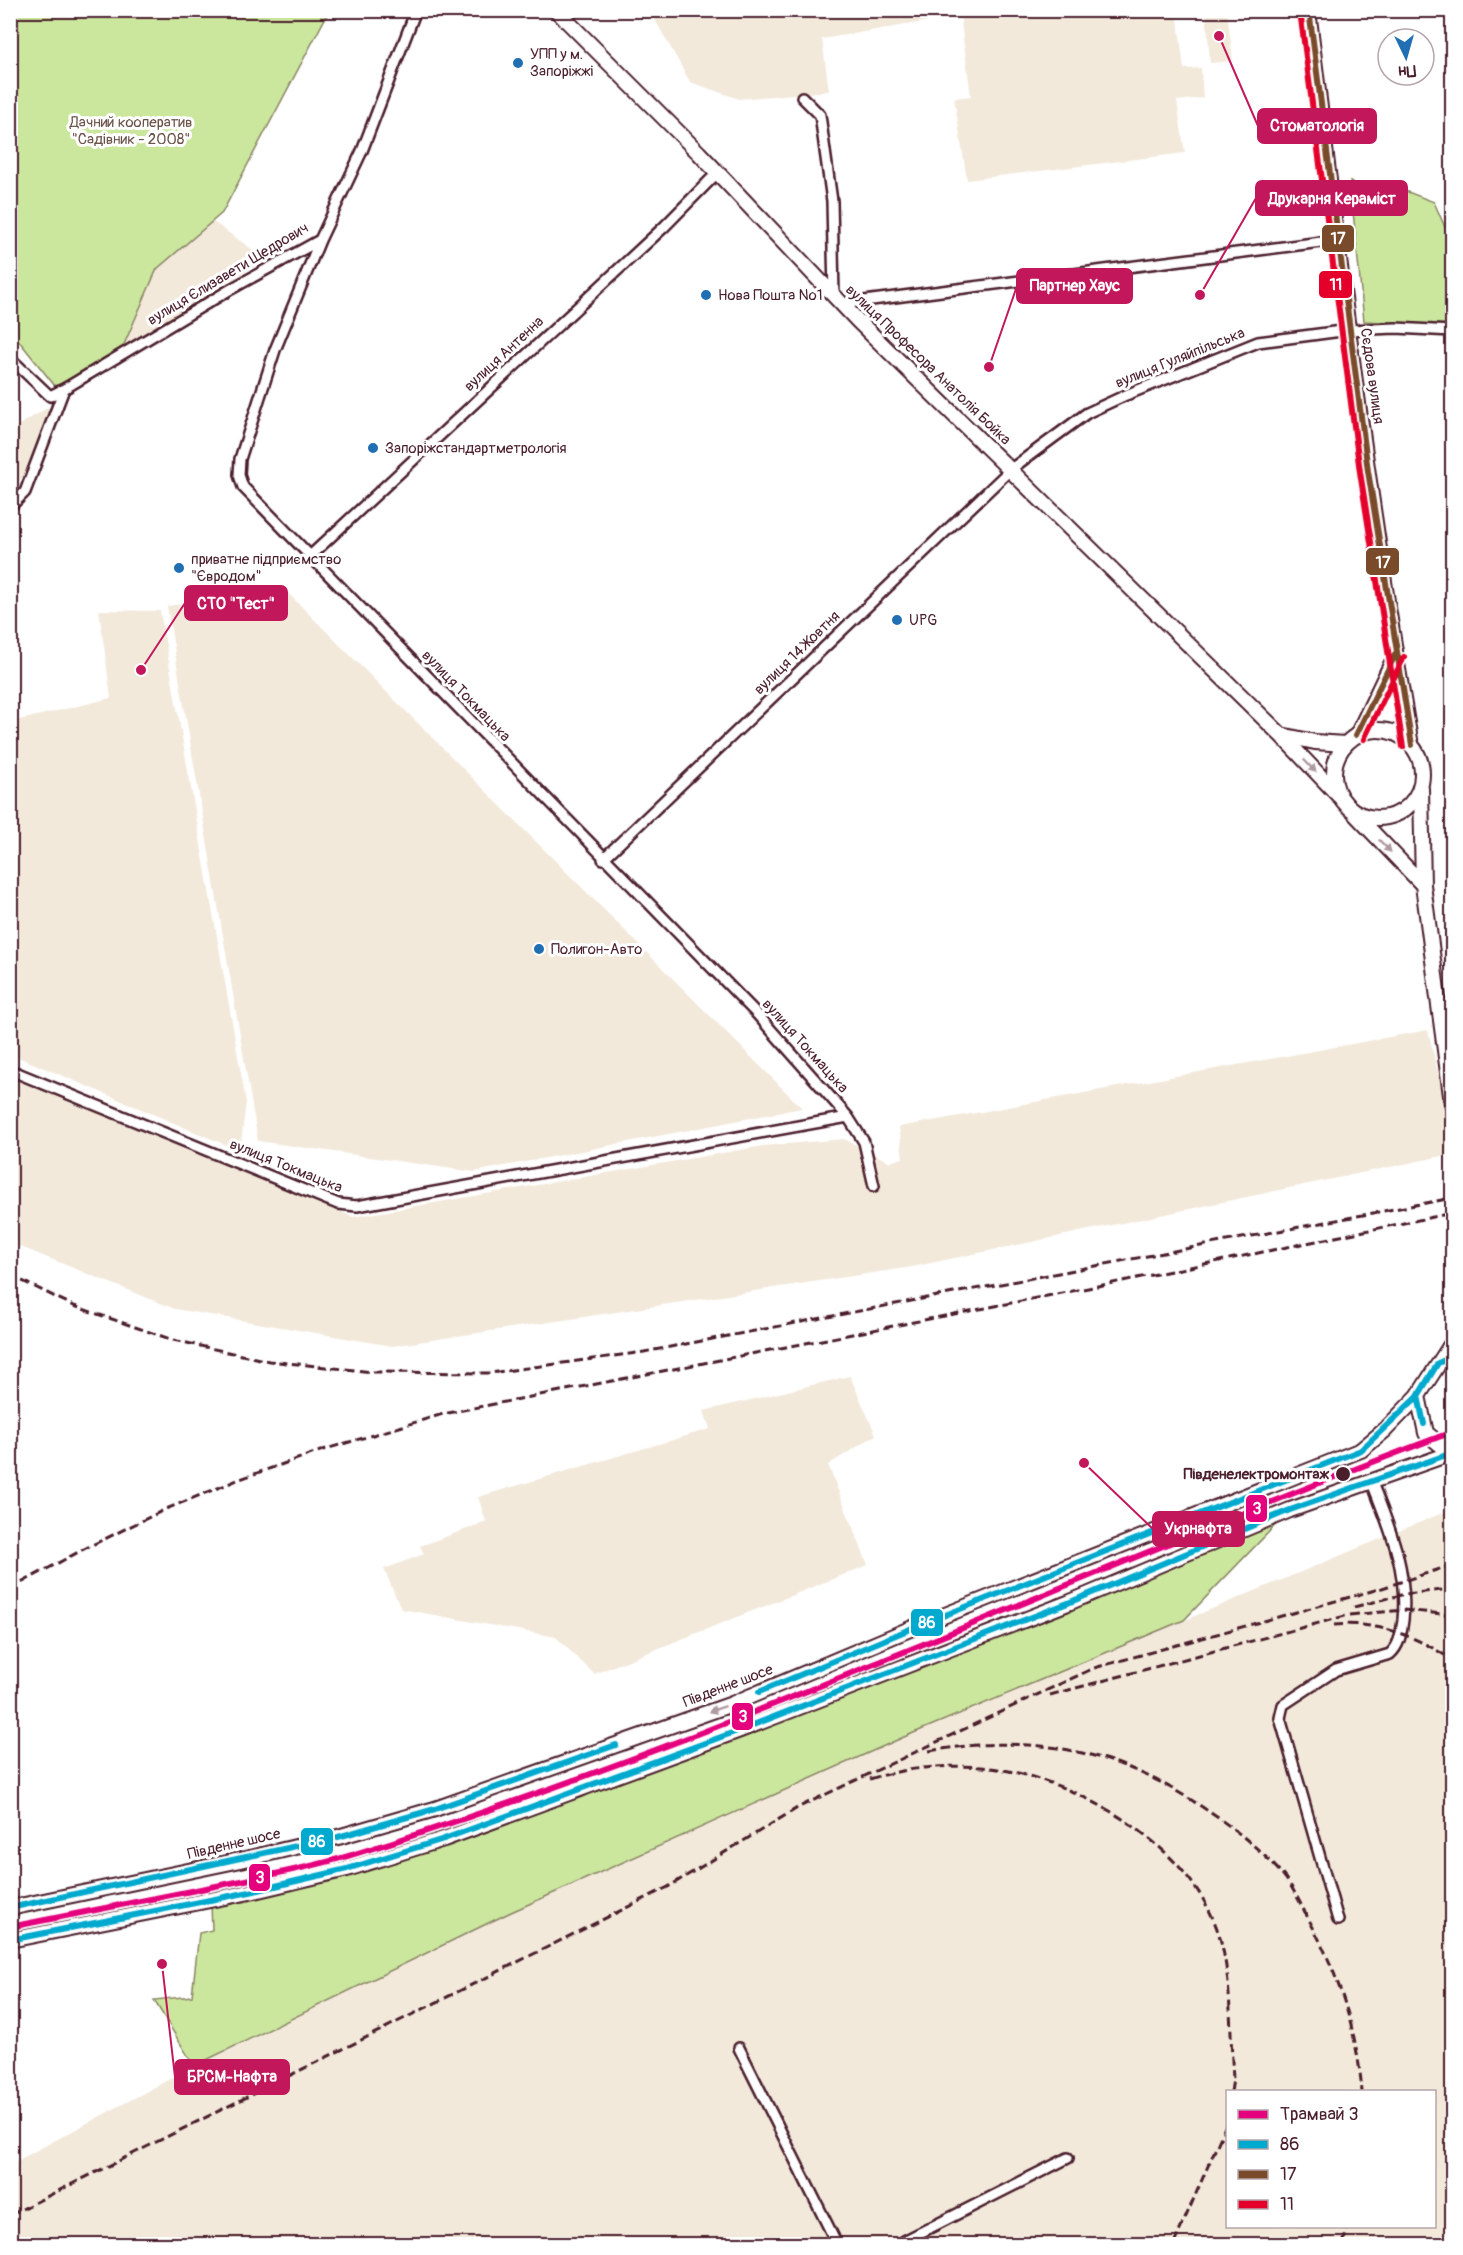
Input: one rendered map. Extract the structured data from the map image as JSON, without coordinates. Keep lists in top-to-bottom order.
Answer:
{
  "streets": {
    "main road": ["вулиця Професора Анатолія Бойка", "Південне шосе"],
    "street": [
      "вулиця Єлизавети Щедрович",
      "вулиця Антенна",
      "вулиця Гуляйпільська",
      "Сєдова вулиця",
      "вулиця 14 Жовтня",
      "вулиця Токмацька"
    ]
  },
  "crossings": [
    ["вулиця Єлизавети Щедрович", "вулиця Токмацька"],
    ["вулиця Антенна", "вулиця Професора Анатолія Бойка"],
    ["вулиця Антенна", "вулиця Токмацька"],
    ["вулиця Гуляйпільська", "вулиця Професора Анатолія Бойка"],
    ["вулиця Гуляйпільська", "Сєдова вулиця"],
    ["вулиця Гуляйпільська", "вулиця 14 Жовтня"],
    ["вулиця Професора Анатолія Бойка", "Сєдова вулиця"],
    ["вулиця Професора Анатолія Бойка", "вулиця 14 Жовтня"],
    ["вулиця 14 Жовтня", "вулиця Токмацька"]
  ],
  "parks": ["Дачний кооператив \"Садівник - 2008\""],
  "places": [
    "Стоматологія",
    "УПП у м. Запоріжжі",
    "Нова Пошта №1",
    "Друкарня Кераміст",
    "Партнер Хаус",
    "Запоріжстандартметрологія",
    "приватне підприємство \"Євродом\"",
    "UPG",
    "СТО \"Тест\"",
    "Полигон-Авто",
    "Укрнафта",
    "Південелектромонтаж",
    "БРСМ-Нафта"
  ],
  "lines": [
    "transit line 17",
    "transit line 11",
    "transit line 86",
    "tram line 3"
  ],
  "legend": [
    "Трамвай 3",
    "86",
    "17",
    "11"
  ],
  "north": "bottom"
}
